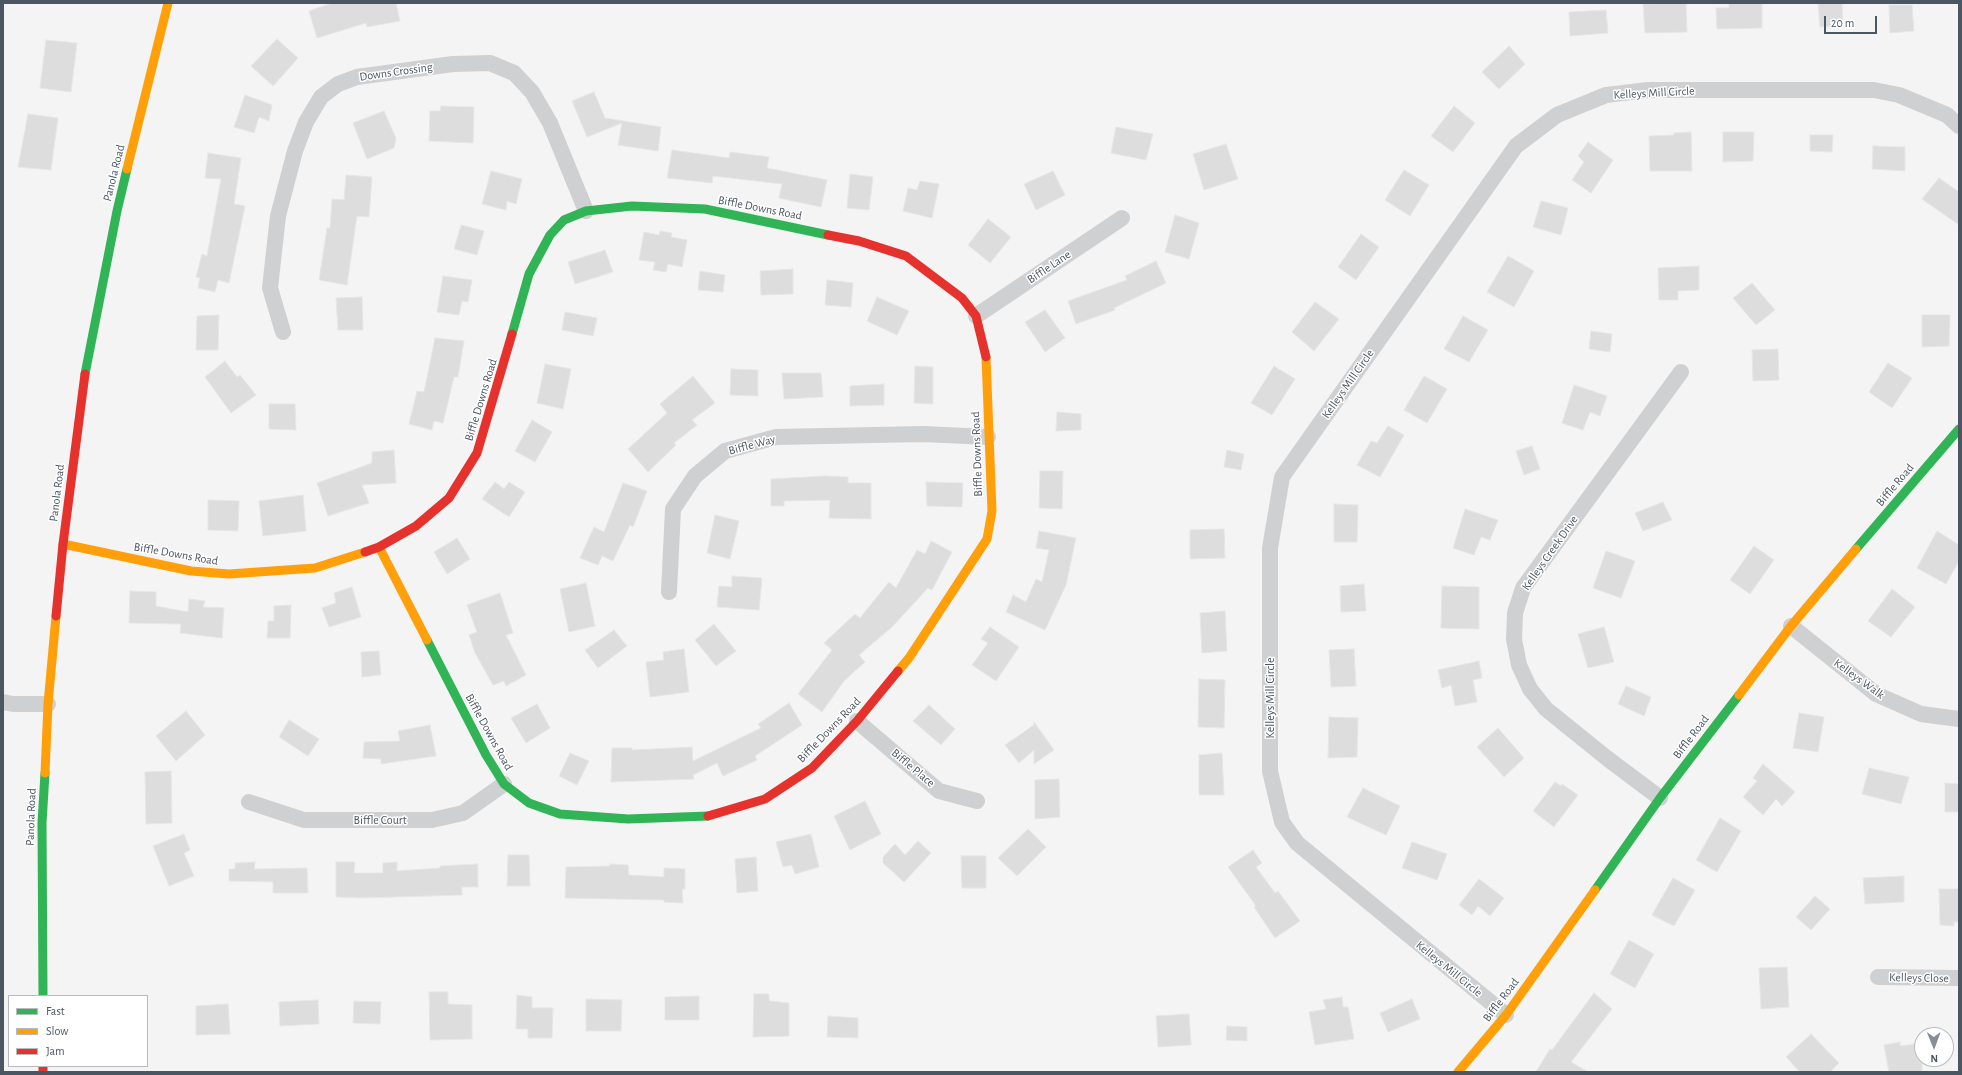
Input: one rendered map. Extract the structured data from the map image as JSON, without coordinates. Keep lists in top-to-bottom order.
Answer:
{
  "streets": {
    "street": [
      "Downs Crossing",
      "Kelleys Mill Circle",
      "Panola Road",
      "Biffle Downs Road",
      "Biffle Lane",
      "Biffle Way",
      "Biffle Road",
      "Kelleys Creek Drive",
      "Kelleys Walk",
      "Biffle Place",
      "Biffle Court",
      "Kelleys Close"
    ]
  },
  "crossings": [
    ["Downs Crossing", "Biffle Downs Road"],
    ["Kelleys Mill Circle", "Biffle Road"],
    ["Panola Road", "Biffle Downs Road"],
    ["Biffle Downs Road", "Biffle Lane"],
    ["Biffle Downs Road", "Biffle Way"],
    ["Biffle Downs Road", "Biffle Place"],
    ["Biffle Downs Road", "Biffle Court"],
    ["Biffle Road", "Kelleys Creek Drive"],
    ["Biffle Road", "Kelleys Walk"]
  ],
  "legend": ["Fast", "Slow", "Jam"],
  "scale_bar": "20 m",
  "north": "bottom"
}
